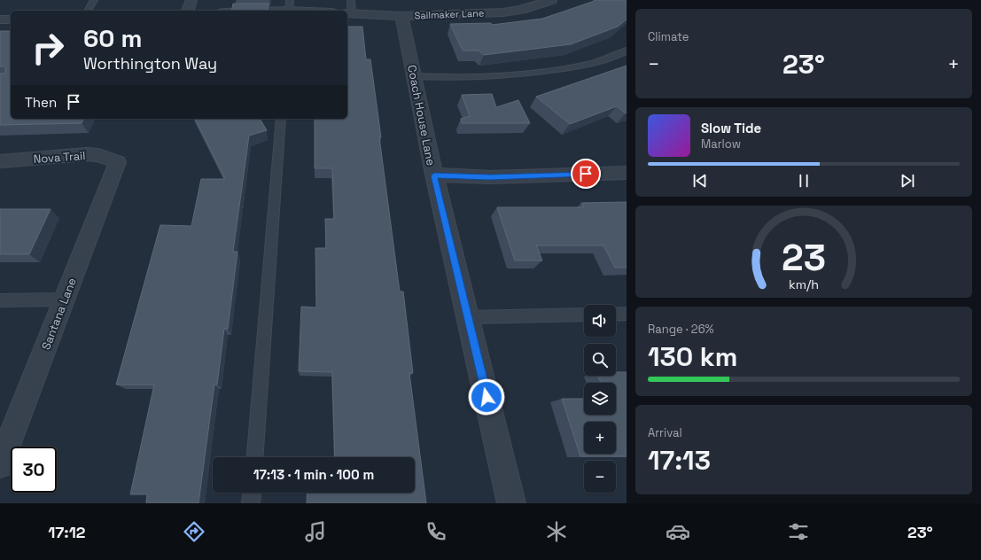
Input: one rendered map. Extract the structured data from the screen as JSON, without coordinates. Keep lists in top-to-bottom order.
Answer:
{
  "streets": {
    "street": [
      "Sailmaker Lane",
      "Coach House Lane",
      "Nova Trail",
      "Santana Lane"
    ]
  },
  "crossings": [
    ["Sailmaker Lane", "Coach House Lane"],
    ["Nova Trail", "Santana Lane"]
  ],
  "page": {
    "tile": [
      "Climate",
      ["Range · 26%", "130 km"],
      ["Arrival", "17:13"]
    ],
    "turn": ["60 m", "Worthington Way"],
    "heat": ["−", "23°", "+"],
    "then": "Then",
    "song": ["Slow Tide", "Marlow"],
    "map_buttons": ["+", "−"],
    "limit": "30",
    "trip": "17:13 · 1 min · 100 m",
    "tabs": ["17:12", "23°"],
    "gauge": ["23", "km/h"]
  }
}
